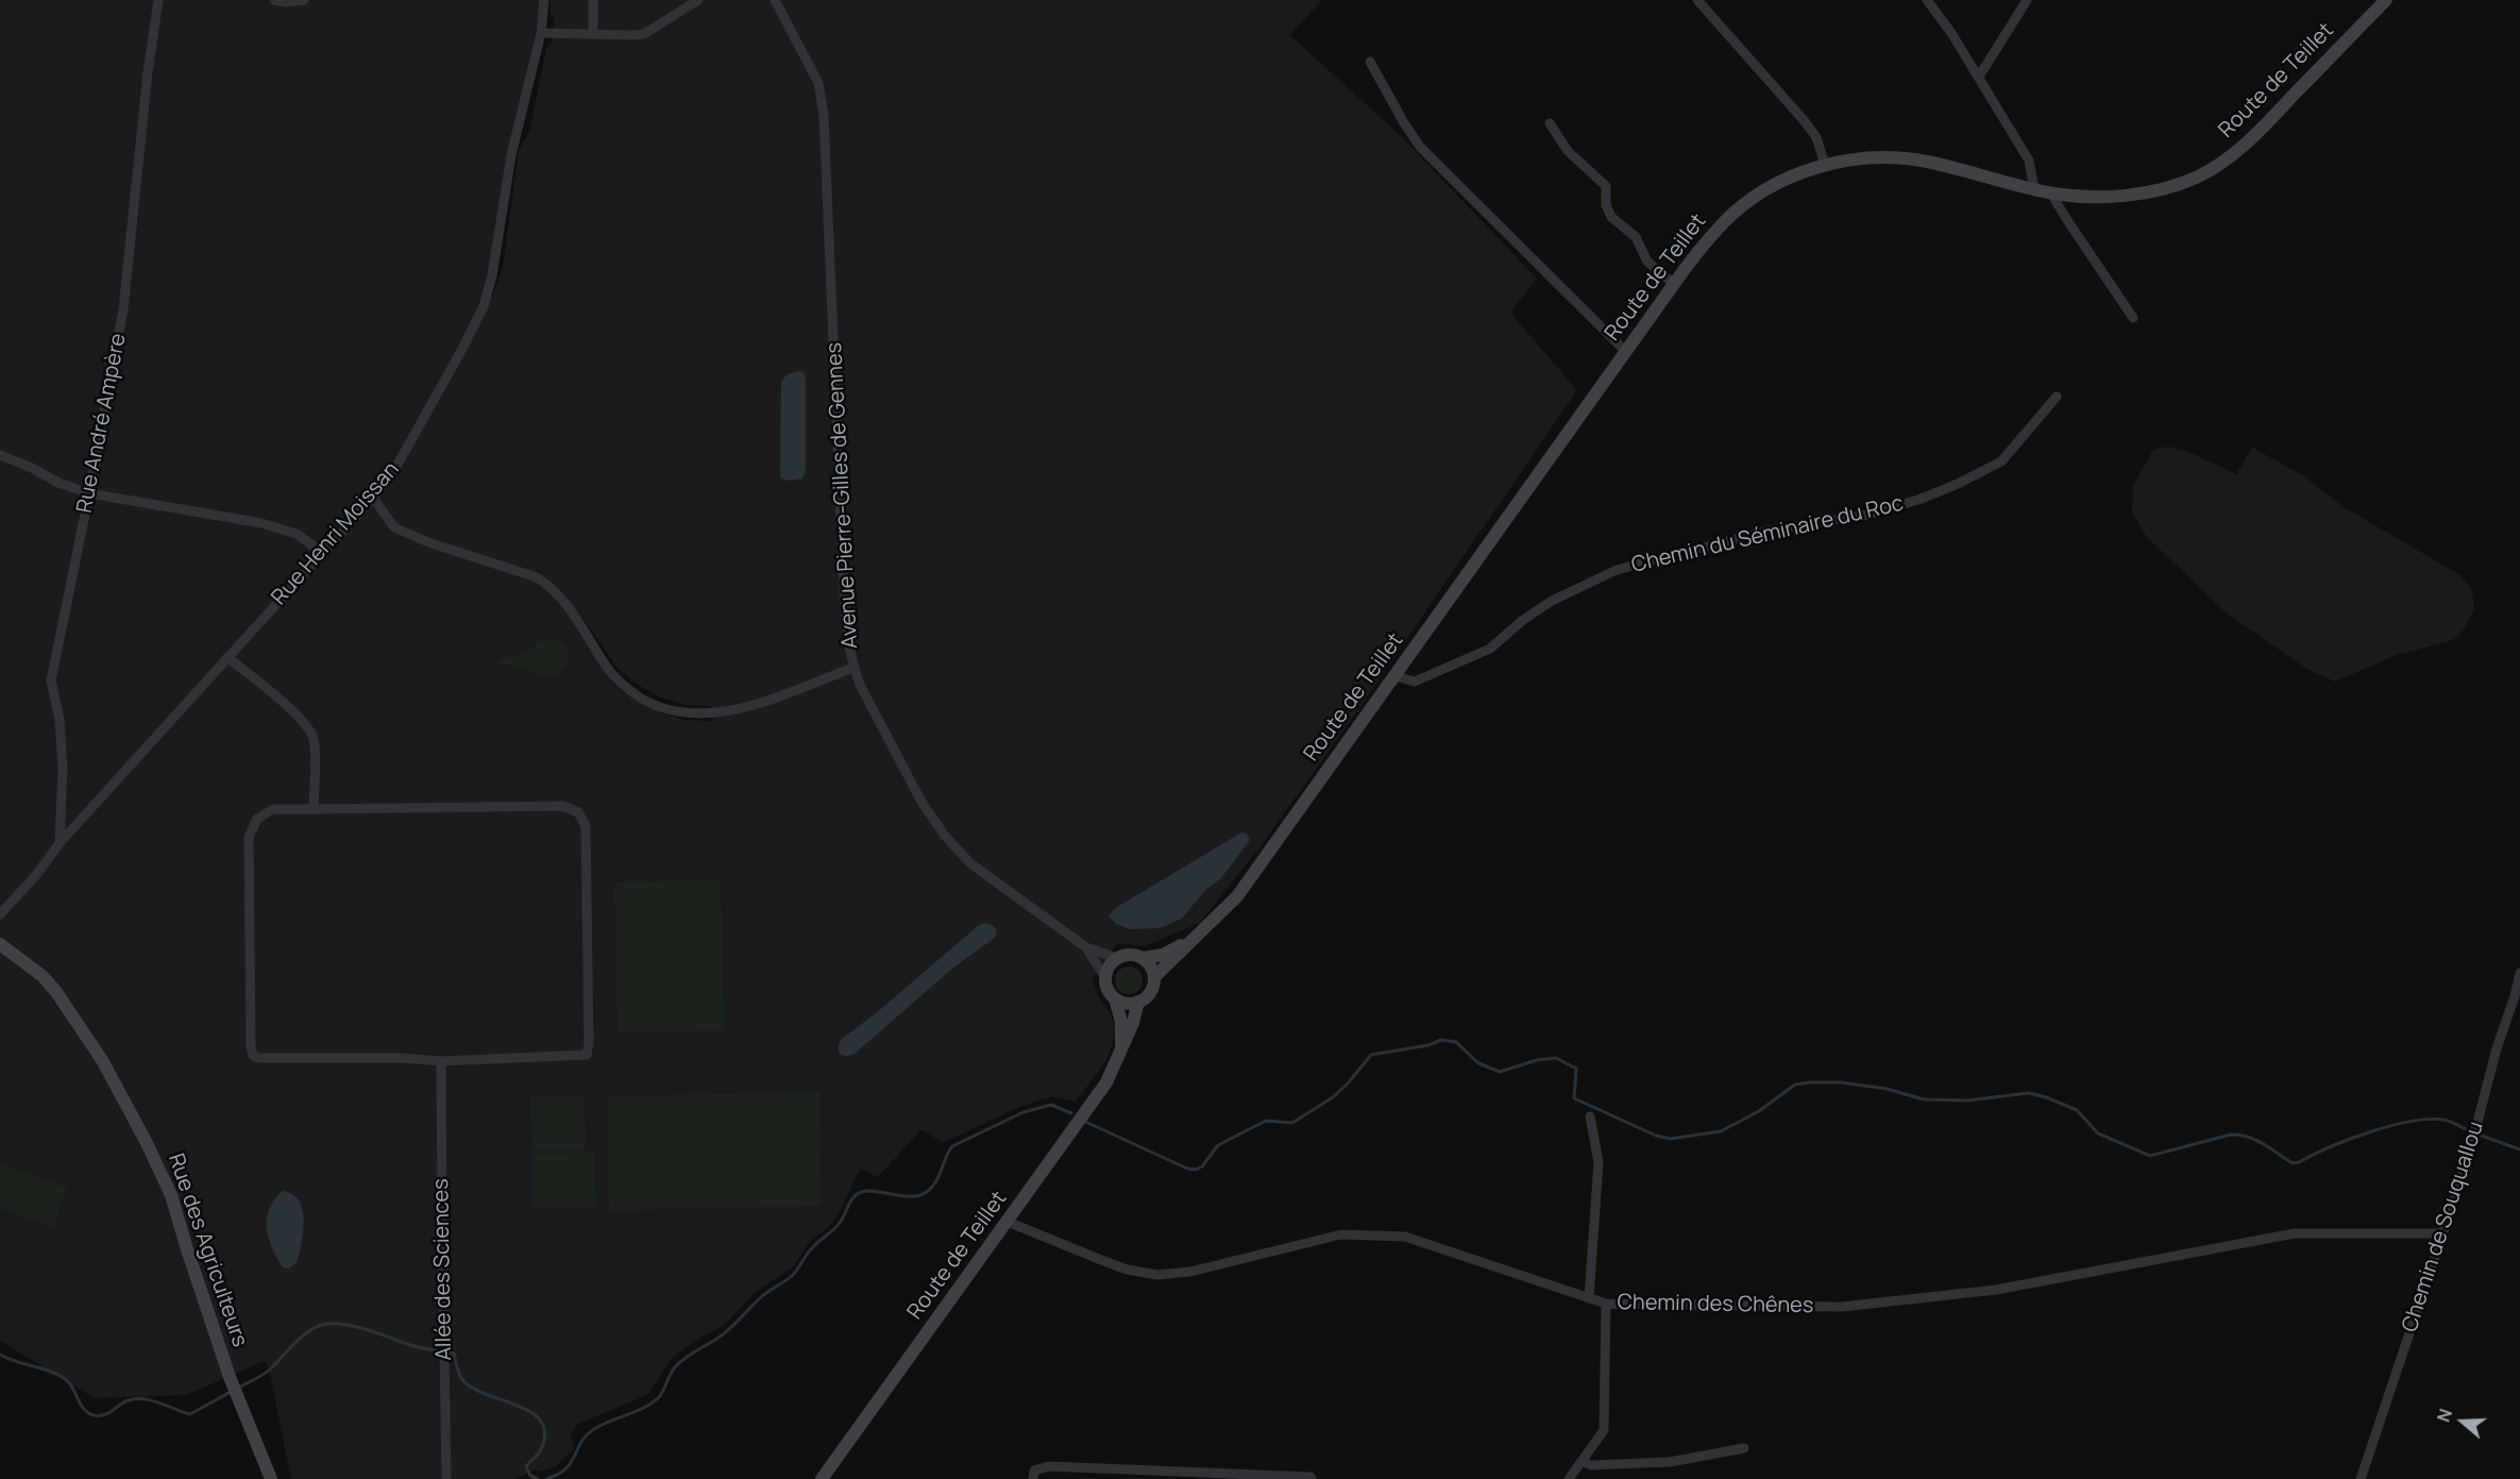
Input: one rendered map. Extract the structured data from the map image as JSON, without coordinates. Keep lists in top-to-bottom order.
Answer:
{
  "streets": {
    "main road": ["Route de Teillet", "Rue des Agriculteurs"],
    "street": [
      "Rue André Ampère",
      "Avenue Pierre-Gilles de Gennes",
      "Rue Henri Moissan",
      "Chemin du Séminaire du Roc",
      "Chemin de Souquallou",
      "Allée des Sciences",
      "Chemin des Chênes"
    ]
  },
  "crossings": [
    ["Route de Teillet", "Avenue Pierre-Gilles de Gennes"],
    ["Route de Teillet", "Chemin du Séminaire du Roc"],
    ["Route de Teillet", "Chemin des Chênes"],
    ["Rue André Ampère", "Rue Henri Moissan"],
    ["Chemin de Souquallou", "Chemin des Chênes"]
  ],
  "north": "left"
}
